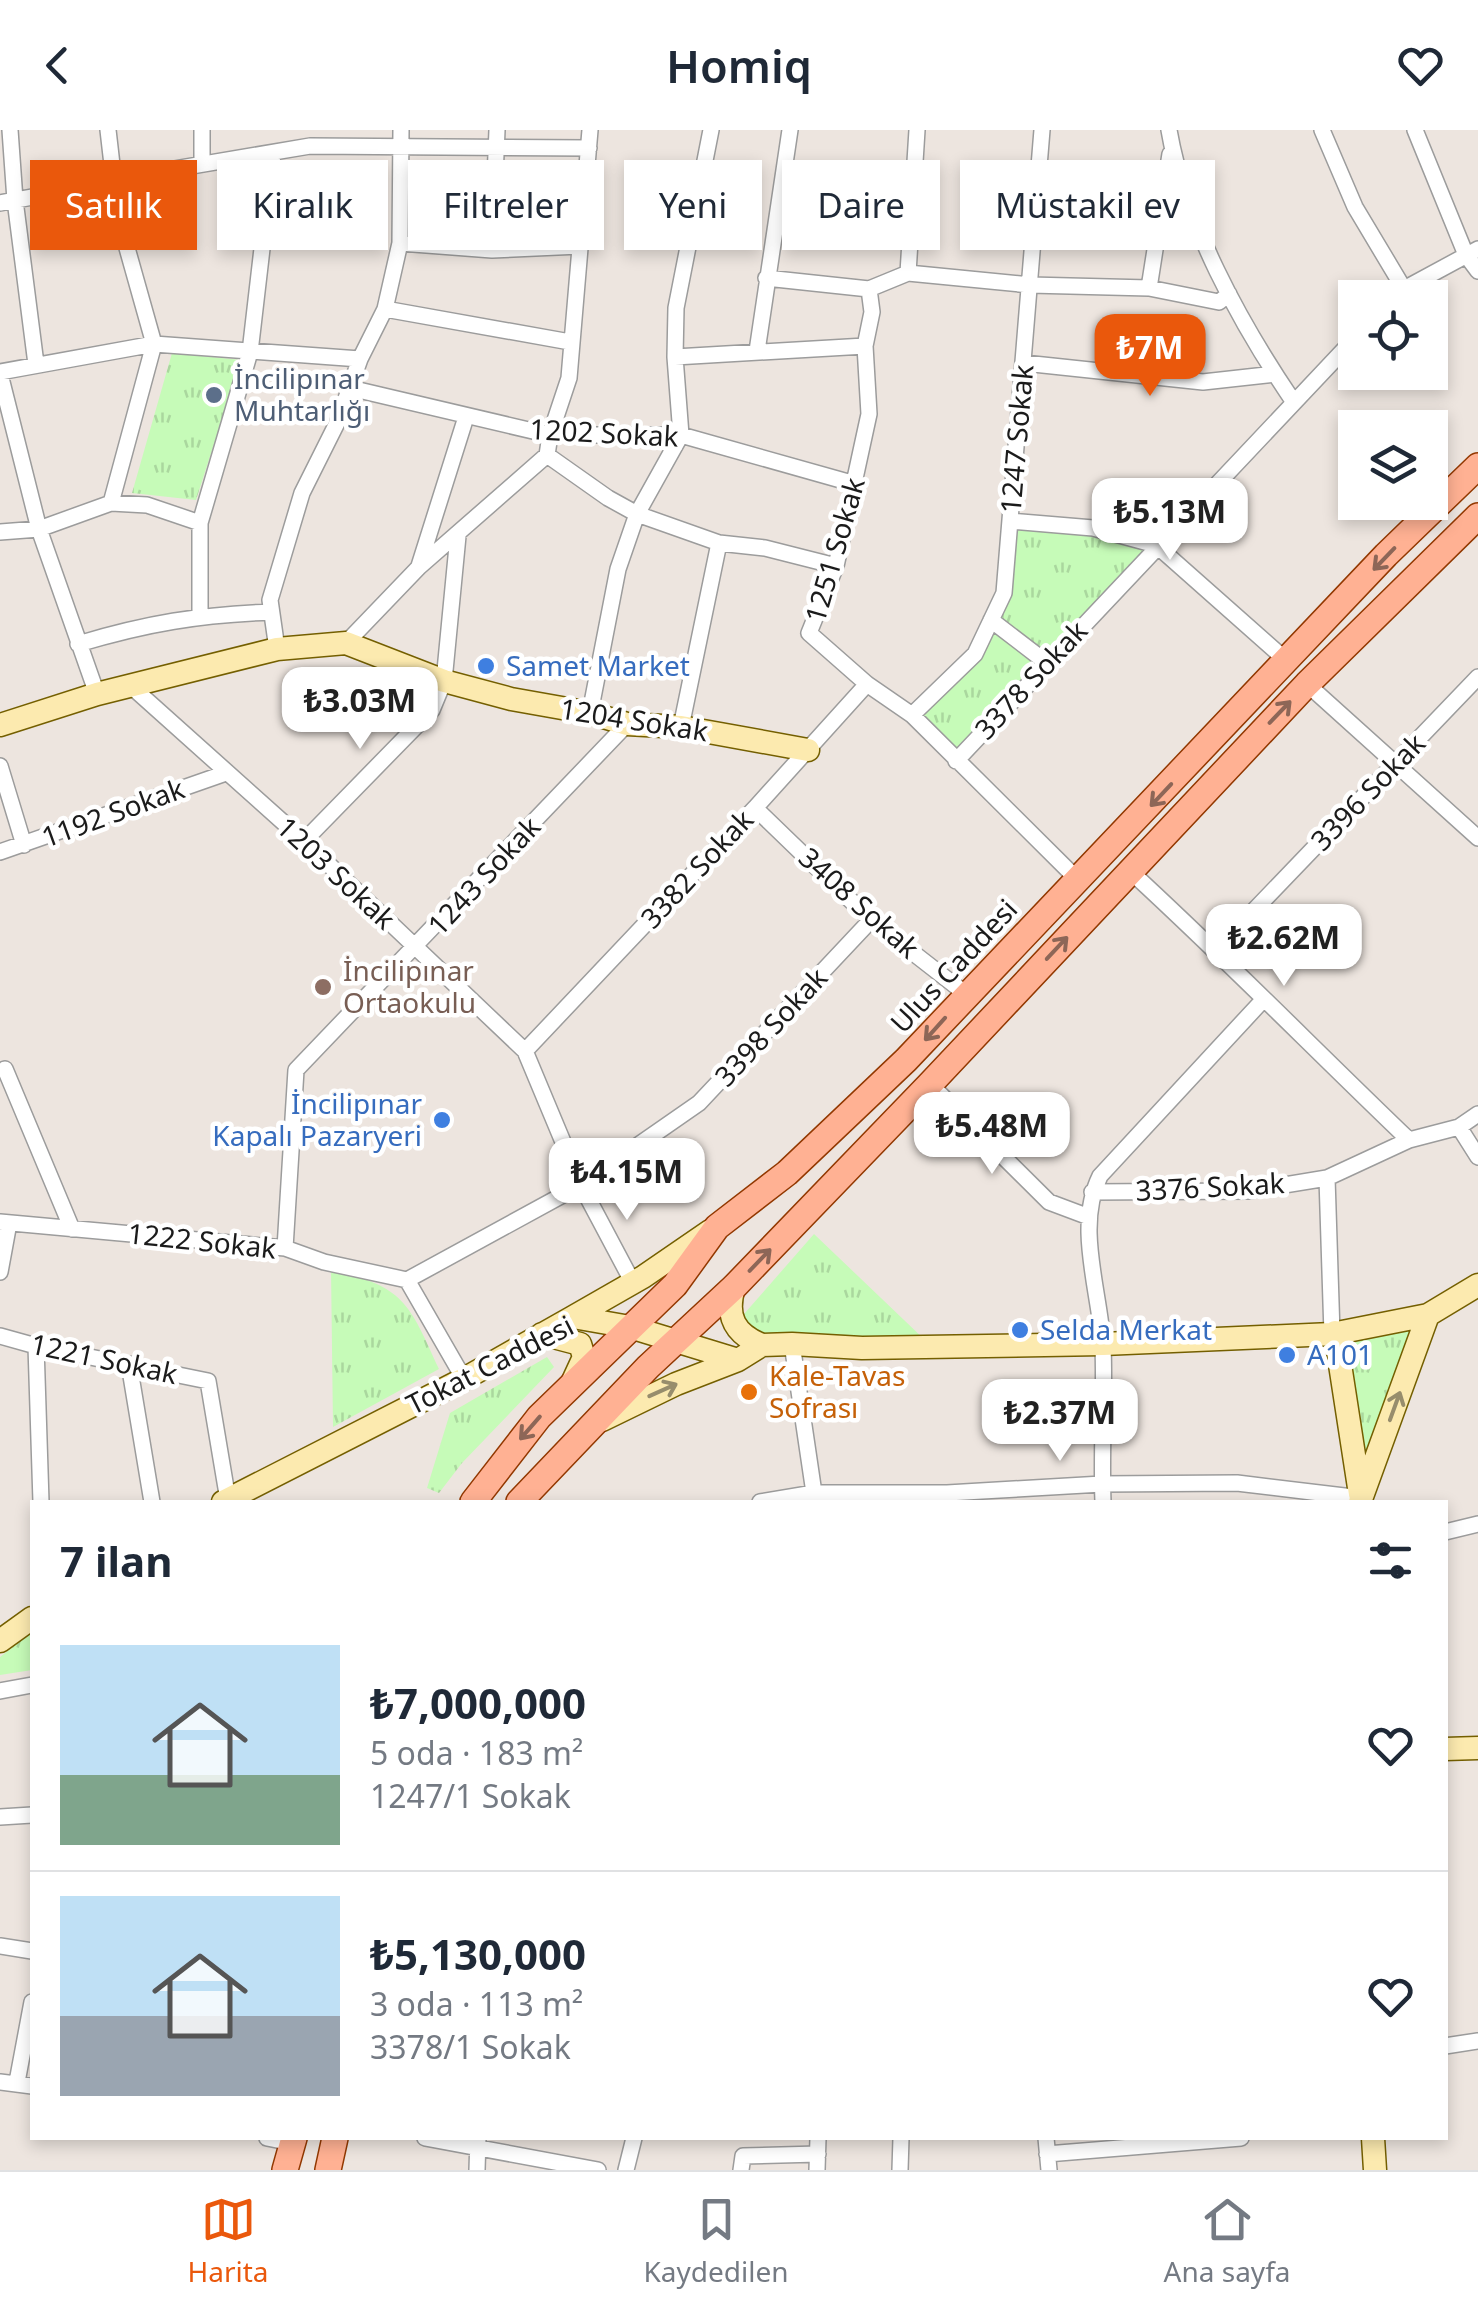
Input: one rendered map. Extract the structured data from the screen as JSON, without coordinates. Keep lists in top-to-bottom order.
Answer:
{
  "streets": {
    "main road": ["Ulus Caddesi"],
    "street": [
      "1202 Sokak",
      "1247 Sokak",
      "1251 Sokak",
      "3378 Sokak",
      "1204 Sokak",
      "3396 Sokak",
      "1192 Sokak",
      "3382 Sokak",
      "1203 Sokak",
      "1243 Sokak",
      "3408 Sokak",
      "3398 Sokak",
      "3376 Sokak",
      "1222 Sokak",
      "1221 Sokak",
      "Tokat Caddesi"
    ]
  },
  "crossings": [
    ["1202 Sokak", "1251 Sokak"],
    ["1247 Sokak", "1251 Sokak"],
    ["1251 Sokak", "3378 Sokak"],
    ["1251 Sokak", "3382 Sokak"],
    ["1251 Sokak", "Ulus Caddesi"],
    ["1204 Sokak", "3382 Sokak"],
    ["1204 Sokak", "1203 Sokak"],
    ["1204 Sokak", "1243 Sokak"],
    ["1192 Sokak", "1203 Sokak"],
    ["3382 Sokak", "1203 Sokak"],
    ["3382 Sokak", "3408 Sokak"],
    ["1203 Sokak", "1243 Sokak"],
    ["1203 Sokak", "3398 Sokak"],
    ["1243 Sokak", "1222 Sokak"],
    ["3408 Sokak", "Ulus Caddesi"],
    ["3408 Sokak", "3398 Sokak"],
    ["Ulus Caddesi", "Tokat Caddesi"],
    ["3398 Sokak", "1222 Sokak"]
  ],
  "places": [
    "İncilipınar Muhtarlığı",
    "Samet Market",
    "İncilipınar Ortaokulu",
    "İncilipınar Kapalı Pazaryeri",
    "Selda Merkat",
    "A101",
    "Kale-Tavas Sofrası"
  ],
  "page": {
    "header": "Homiq",
    "chip": [
      "Satılık",
      "Kiralık",
      "Filtreler",
      "Yeni",
      "Daire",
      "Müstakil ev"
    ],
    "price": [
      "₺7M",
      "₺5.13M",
      "₺3.03M",
      "₺2.62M",
      "₺5.48M",
      "₺4.15M",
      "₺2.37M"
    ],
    "heading": "7 ilan",
    "list": [
      {
        "name": "₺7,000,000",
        "note": "5 oda · 183 m² · 1247/1 Sokak"
      },
      {
        "name": "₺5,130,000",
        "note": "3 oda · 113 m² · 3378/1 Sokak"
      }
    ],
    "tabs": ["Harita", "Kaydedilen", "Ana sayfa"]
  }
}
